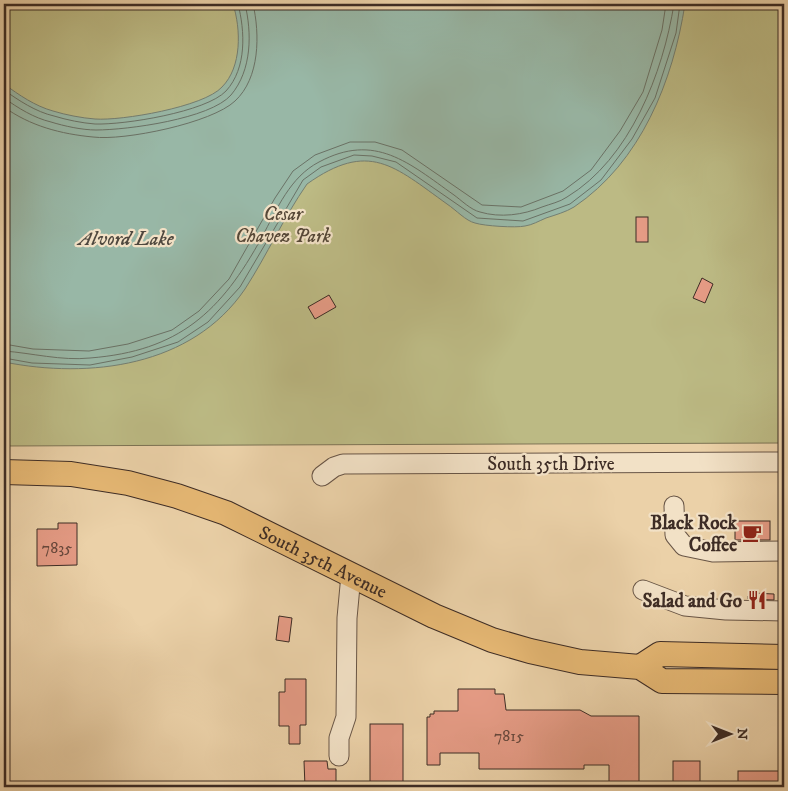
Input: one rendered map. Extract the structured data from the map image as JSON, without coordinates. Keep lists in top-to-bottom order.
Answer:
{
  "streets": {
    "main road": ["South 35th Avenue"],
    "street": ["South 35th Drive"]
  },
  "water": ["Alvord Lake"],
  "parks": ["Cesar Chavez Park"],
  "places": {
    "cafe": ["Black Rock Coffee"],
    "restaurant": ["Salad and Go"]
  },
  "house_numbers": ["7835", "7815"],
  "north": "right"
}
